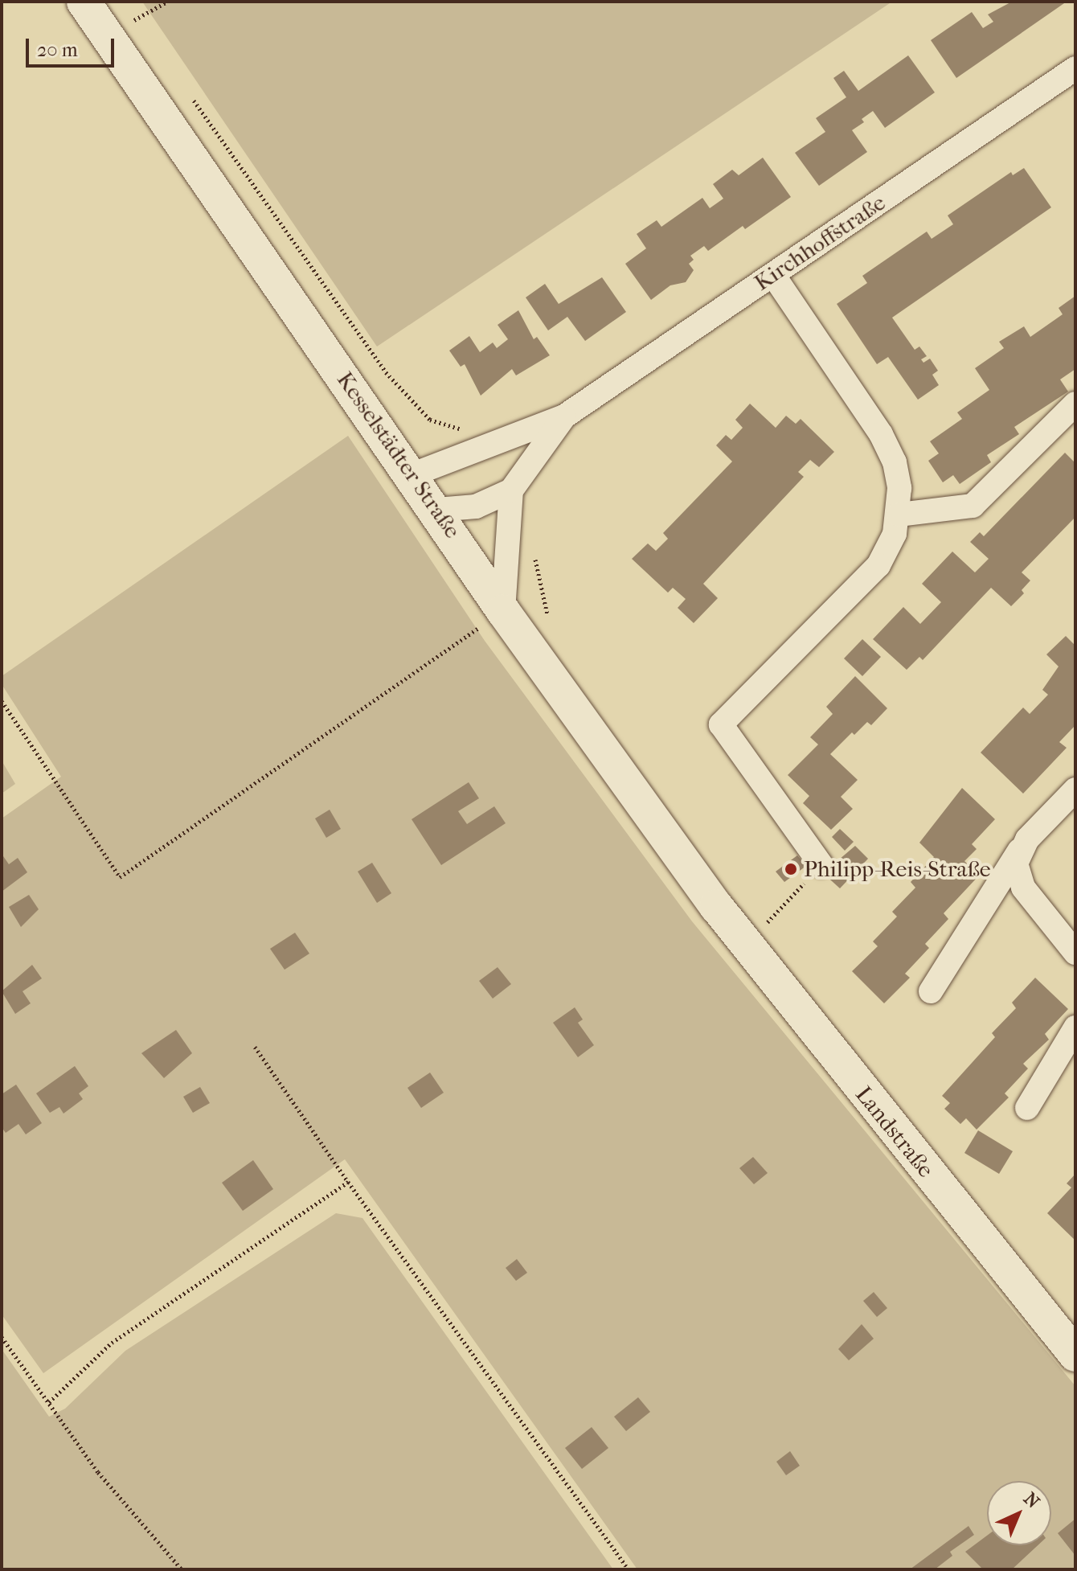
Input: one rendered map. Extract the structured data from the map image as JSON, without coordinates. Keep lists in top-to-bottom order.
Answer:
{
  "streets": {
    "main road": ["Kesselstädter Straße", "Landstraße"],
    "street": ["Kirchhoffstraße"]
  },
  "crossings": [
    ["Kirchhoffstraße", "Kesselstädter Straße"],
    ["Kesselstädter Straße", "Landstraße"]
  ],
  "places": ["Philipp-Reis-Straße"],
  "scale_bar": "20 m",
  "north": "top right"
}
